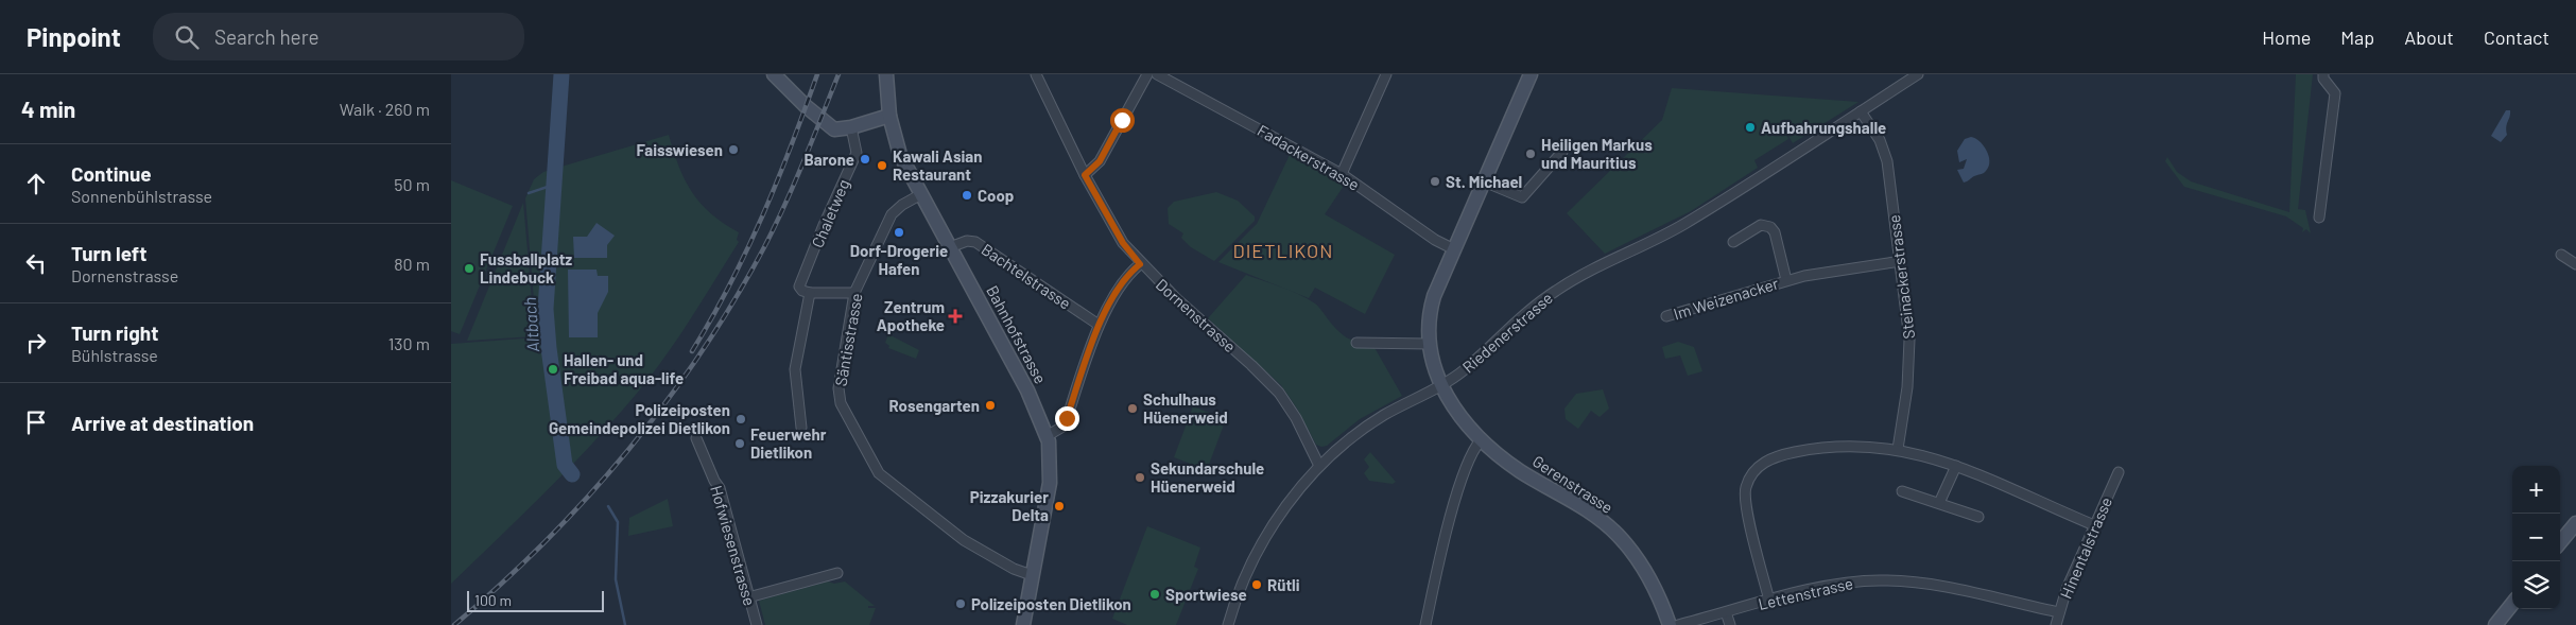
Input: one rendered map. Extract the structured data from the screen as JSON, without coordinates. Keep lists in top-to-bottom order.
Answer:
{
  "streets": {
    "street": [
      "Fadackerstrasse",
      "Chaletweg",
      "Bachtelstrasse",
      "Steinackerstrasse",
      "Im Weizenacker",
      "Dornenstrasse",
      "Riedenerstrasse",
      "Bahnhofstrasse",
      "Säntisstrasse",
      "Gerenstrasse",
      "Hofwiesenstrasse",
      "Hinentalstrasse",
      "Lettenstrasse"
    ]
  },
  "crossings": [
    ["Bachtelstrasse", "Bahnhofstrasse"],
    ["Steinackerstrasse", "Im Weizenacker"],
    ["Steinackerstrasse", "Riedenerstrasse"],
    ["Dornenstrasse", "Riedenerstrasse"],
    ["Riedenerstrasse", "Gerenstrasse"],
    ["Bahnhofstrasse", "Säntisstrasse"],
    ["Hinentalstrasse", "Lettenstrasse"]
  ],
  "districts": ["DIETLIKON"],
  "water": ["Altbach"],
  "places": {
    "other": [
      "Aufbahrungshalle",
      "Faisswiesen",
      "Heiligen Markus und Mauritius",
      "Barone",
      "Kawali Asian Restaurant",
      "St. Michael",
      "Coop",
      "Dorf-Drogerie Hafen",
      "Fussballplatz Lindebuck",
      "Hallen- und Freibad aqua-life",
      "Rosengarten",
      "Schulhaus Hüenerweid",
      "Polizeiposten Gemeindepolizei Dietlikon",
      "Feuerwehr Dietlikon",
      "Sekundarschule Hüenerweid",
      "Pizzakurier Delta",
      "Rütli",
      "Sportwiese",
      "Polizeiposten Dietlikon"
    ],
    "health": ["Zentrum Apotheke"]
  },
  "scale_bar": "100 m",
  "page": {
    "header": "Pinpoint",
    "search": "Search here",
    "nav": [
      "Home",
      "Map",
      "About",
      "Contact"
    ],
    "heading": ["4 min", "Walk · 260 m"],
    "list": [
      ["Continue", "Sonnenbühlstrasse", "50 m"],
      ["Turn left", "Dornenstrasse", "80 m"],
      ["Turn right", "Bühlstrasse", "130 m"],
      "Arrive at destination"
    ],
    "map_buttons": ["+", "−"],
    "scale": "100 m"
  }
}
